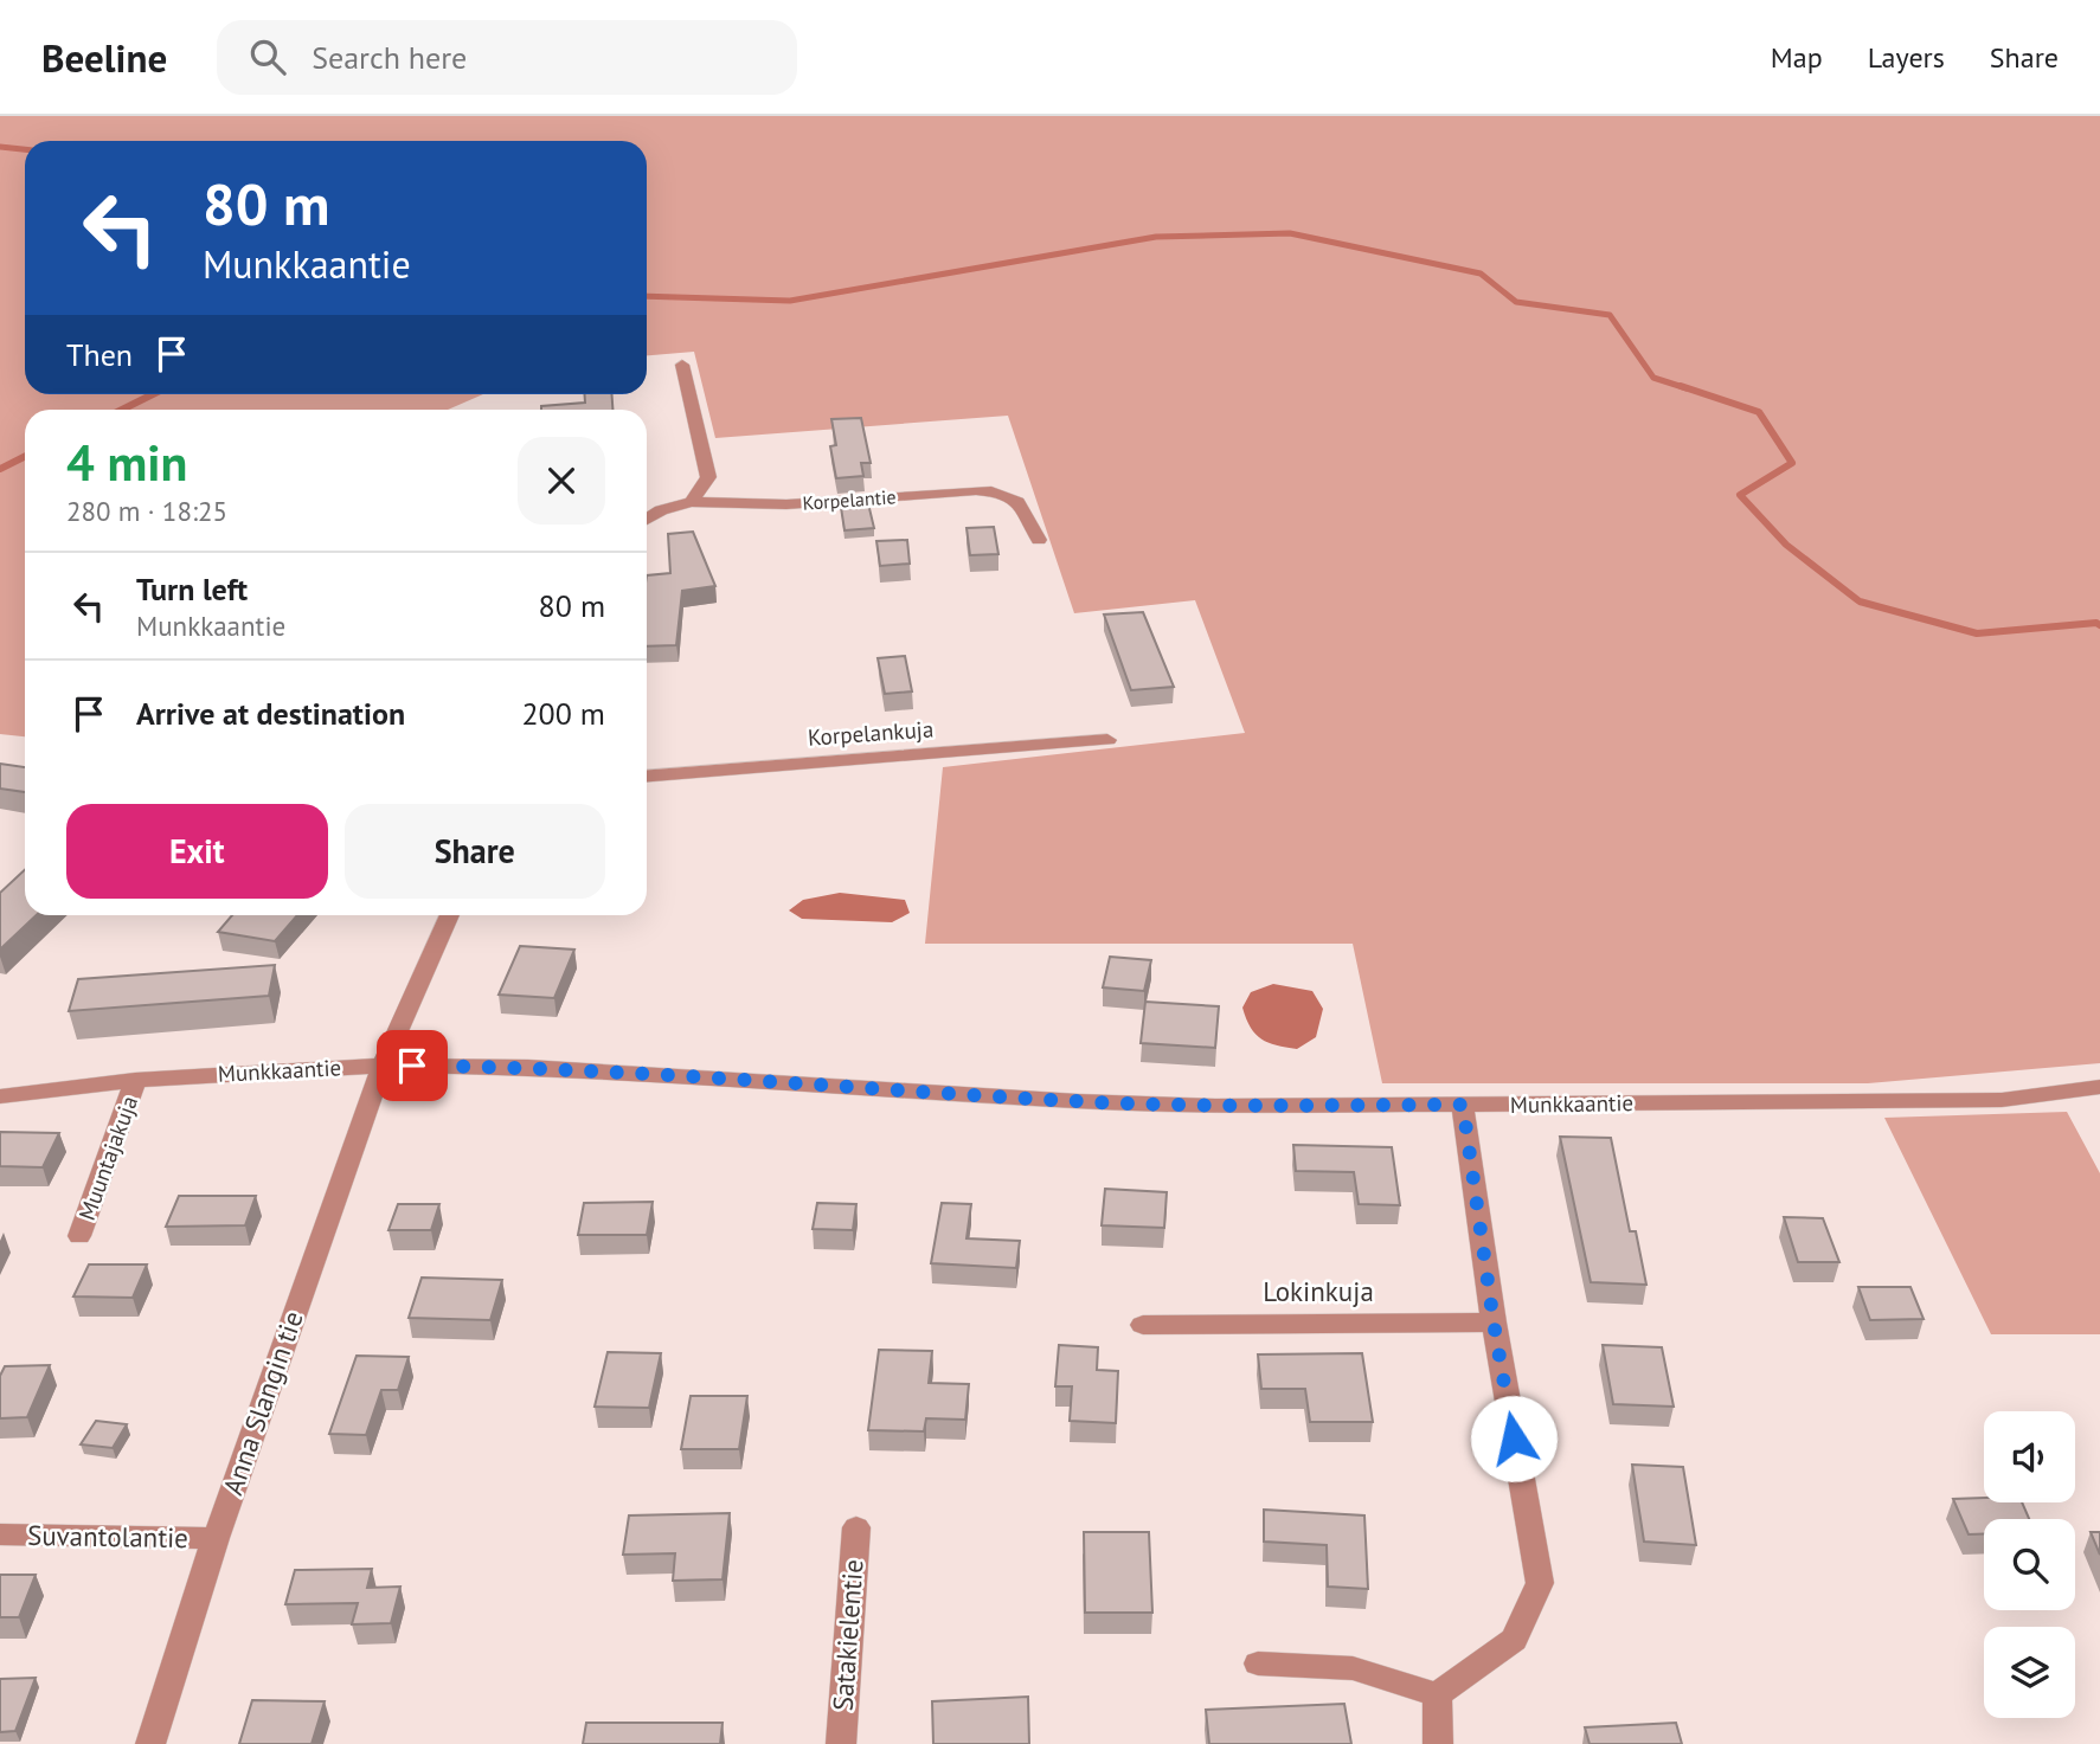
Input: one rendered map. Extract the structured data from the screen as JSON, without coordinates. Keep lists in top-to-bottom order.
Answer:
{
  "streets": {
    "street": [
      "Korpelantie",
      "Korpelankuja",
      "Munkkaantie",
      "Muuntajakuja",
      "Lokinkuja",
      "Anna Slangin tie",
      "Suvantolantie",
      "Satakielentie"
    ]
  },
  "crossings": [
    ["Munkkaantie", "Muuntajakuja"],
    ["Munkkaantie", "Anna Slangin tie"],
    ["Anna Slangin tie", "Suvantolantie"]
  ],
  "page": {
    "header": "Beeline",
    "search": "Search here",
    "nav": ["Map", "Layers", "Share"],
    "turn": ["80 m", "Munkkaantie"],
    "then": "Then",
    "heading": ["4 min", "280 m · 18:25"],
    "list": [
      {
        "name": "Turn left",
        "note": "Munkkaantie",
        "value": "80 m"
      },
      {
        "name": "Arrive at destination",
        "value": "200 m"
      }
    ],
    "buttons": ["Exit", "Share"]
  }
}
